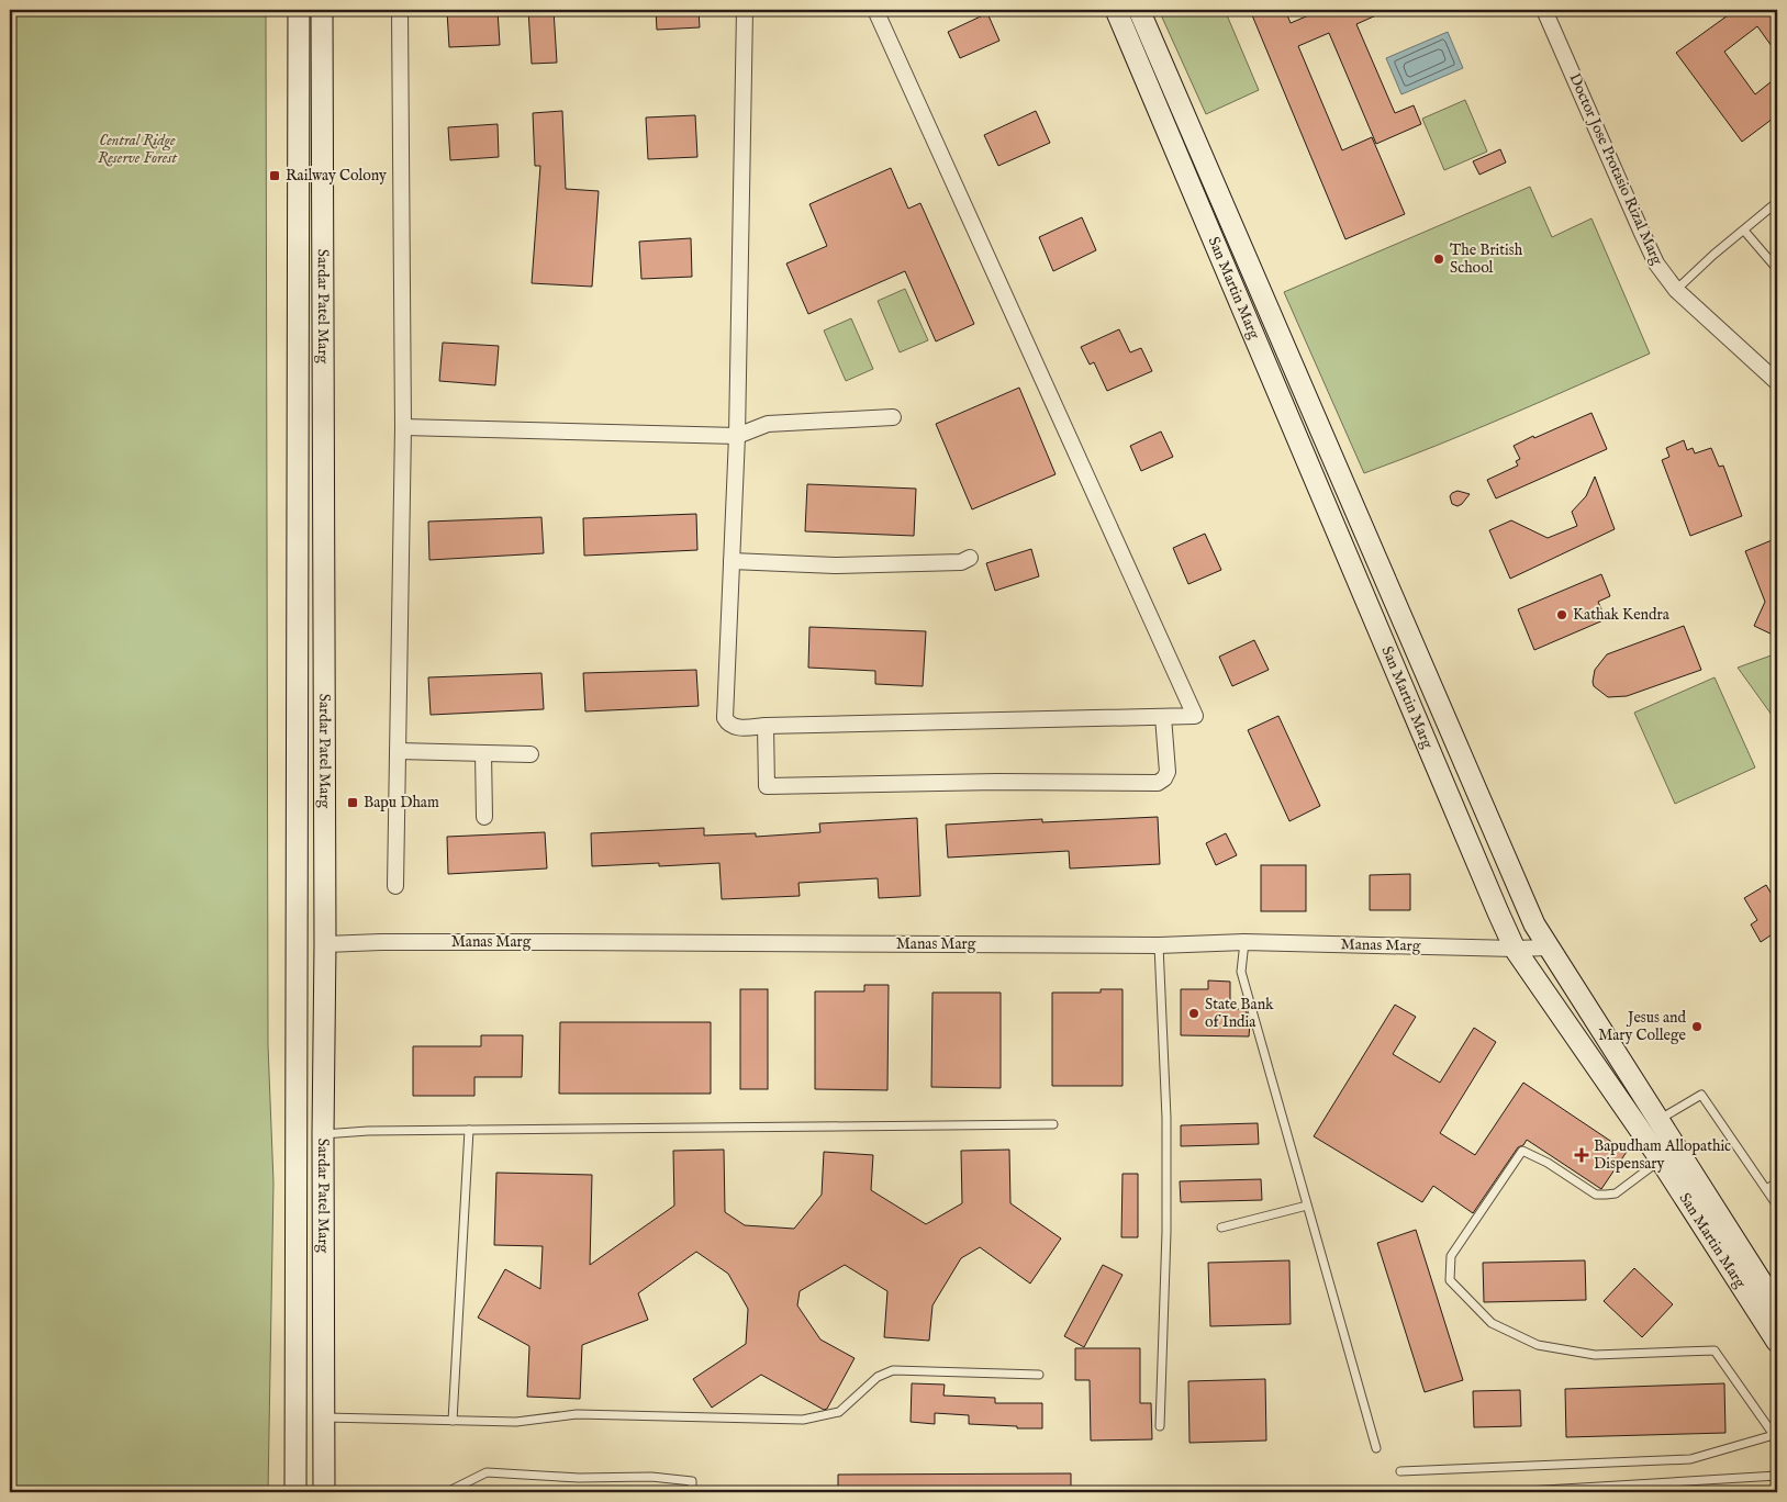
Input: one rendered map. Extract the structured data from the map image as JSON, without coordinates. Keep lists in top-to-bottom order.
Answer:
{
  "streets": {
    "main road": ["San Martin Marg", "Sardar Patel Marg"],
    "street": ["Doctor Jose Protasio Rizal Marg", "Manas Marg"]
  },
  "crossings": [
    ["San Martin Marg", "Manas Marg"],
    ["Sardar Patel Marg", "Manas Marg"]
  ],
  "parks": ["Central Ridge Reserve Forest"],
  "places": {
    "transit": ["Railway Colony", "Bapu Dham"],
    "other": [
      "The British School",
      "Kathak Kendra",
      "State Bank of India",
      "Jesus and Mary College"
    ],
    "health": ["Bapudham Allopathic Dispensary"]
  }
}
